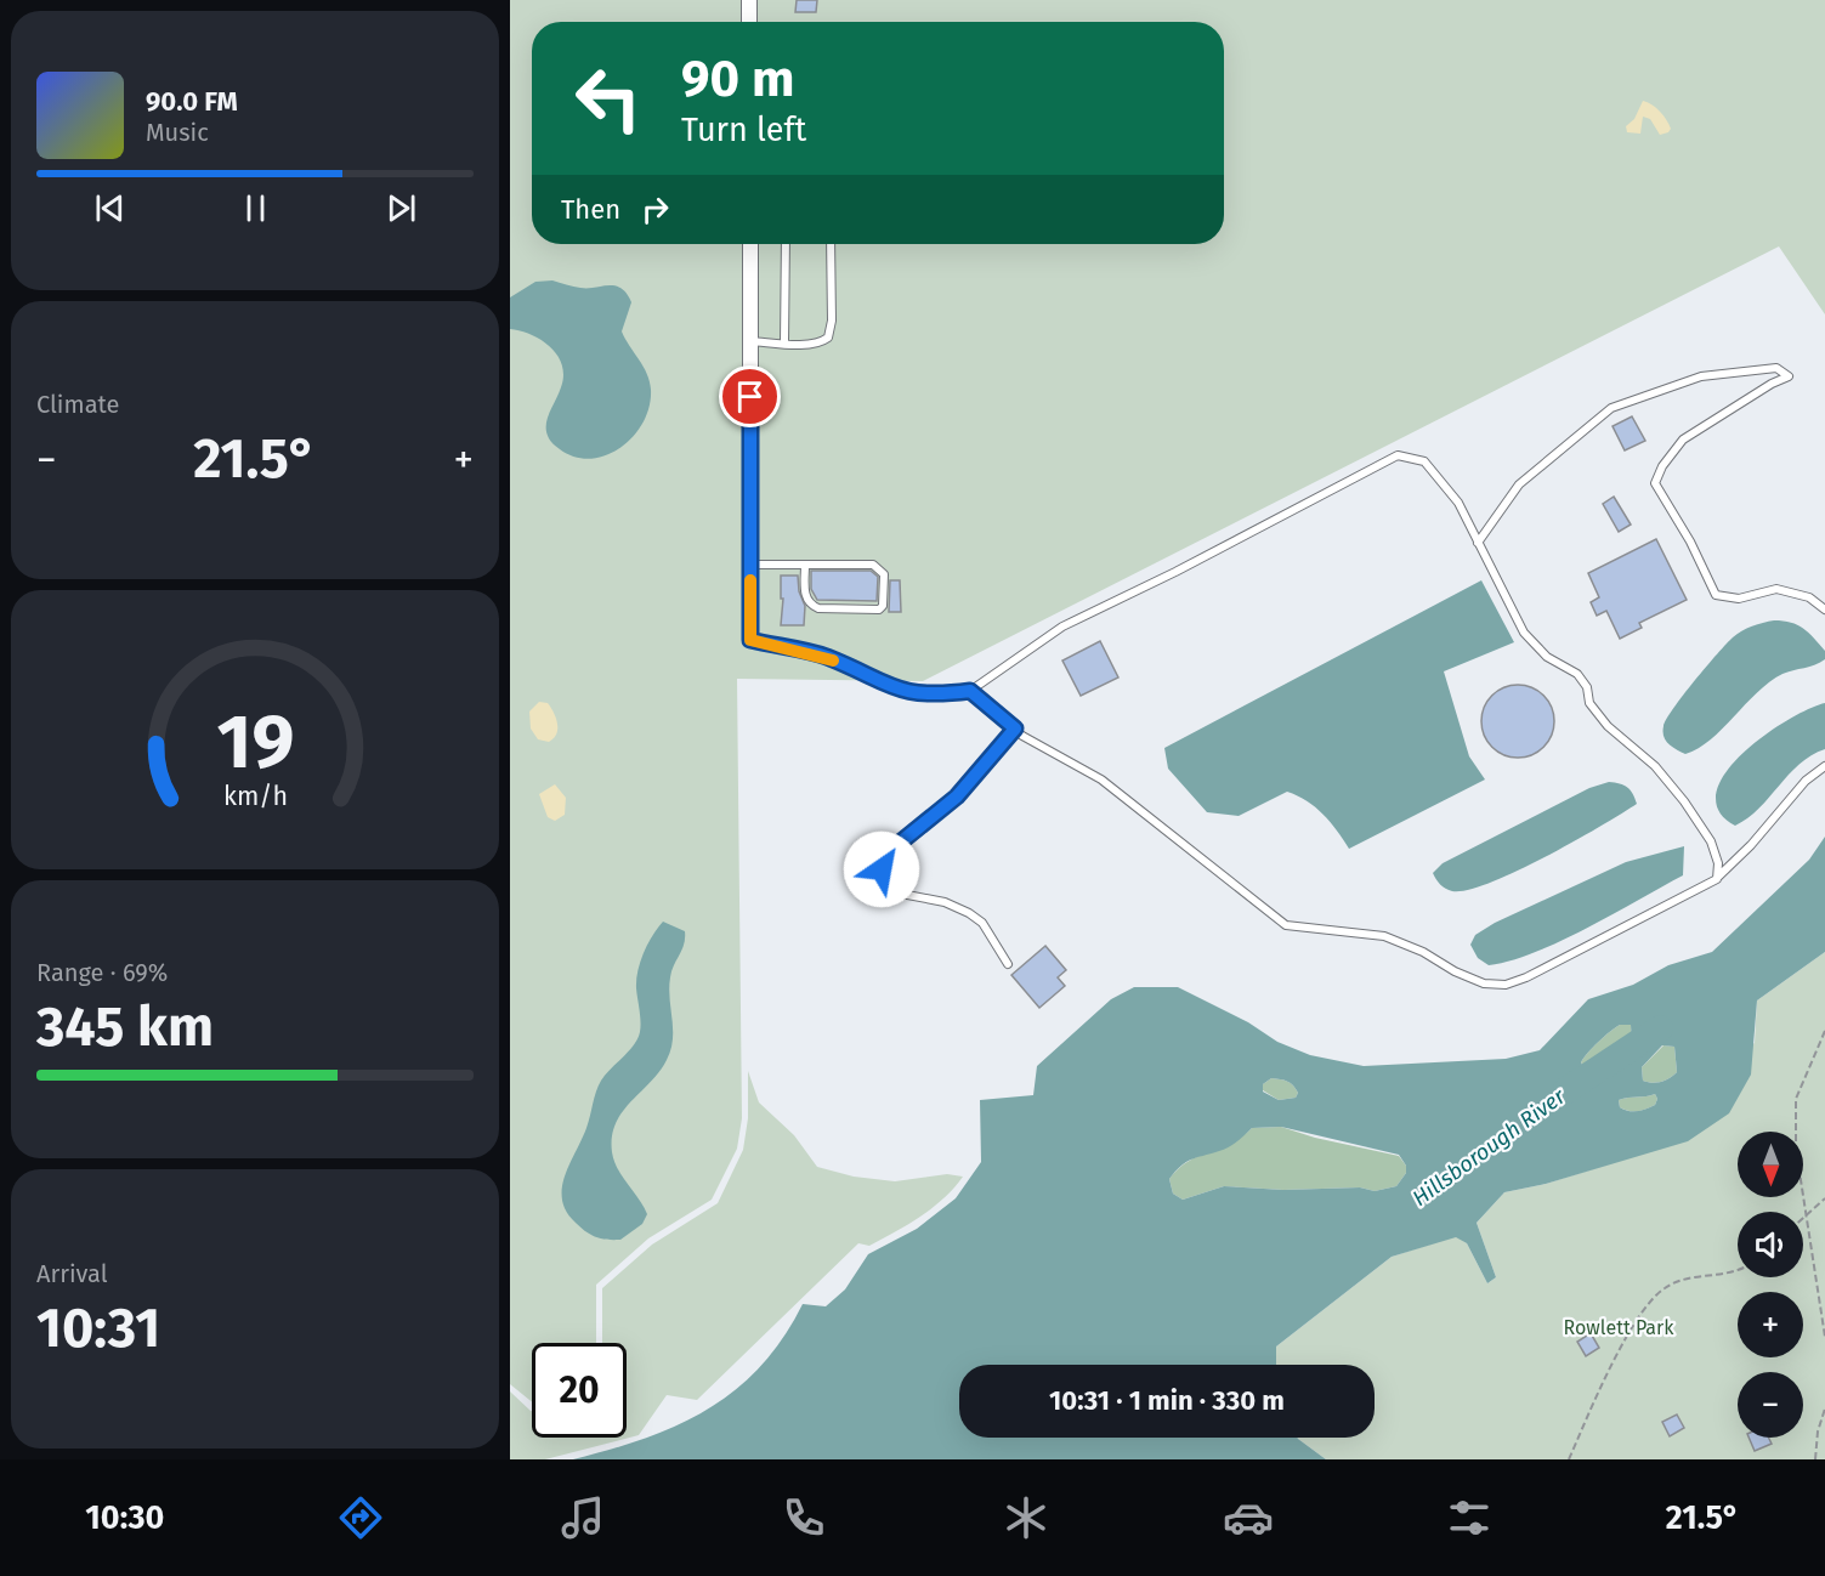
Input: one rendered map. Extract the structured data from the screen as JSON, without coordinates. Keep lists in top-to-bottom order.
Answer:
{
  "water": ["Hillsborough River"],
  "parks": ["Rowlett Park"],
  "north": "bottom",
  "page": {
    "turn": ["90 m", "Turn left"],
    "song": ["90.0 FM", "Music"],
    "then": "Then",
    "tile": [
      "Climate",
      ["Range · 69%", "345 km"],
      ["Arrival", "10:31"]
    ],
    "heat": ["−", "21.5°", "+"],
    "map_buttons": ["+", "−"],
    "limit": "20",
    "trip": "10:31 · 1 min · 330 m",
    "tabs": ["10:30", "21.5°"],
    "gauge": ["19", "km/h"]
  }
}
